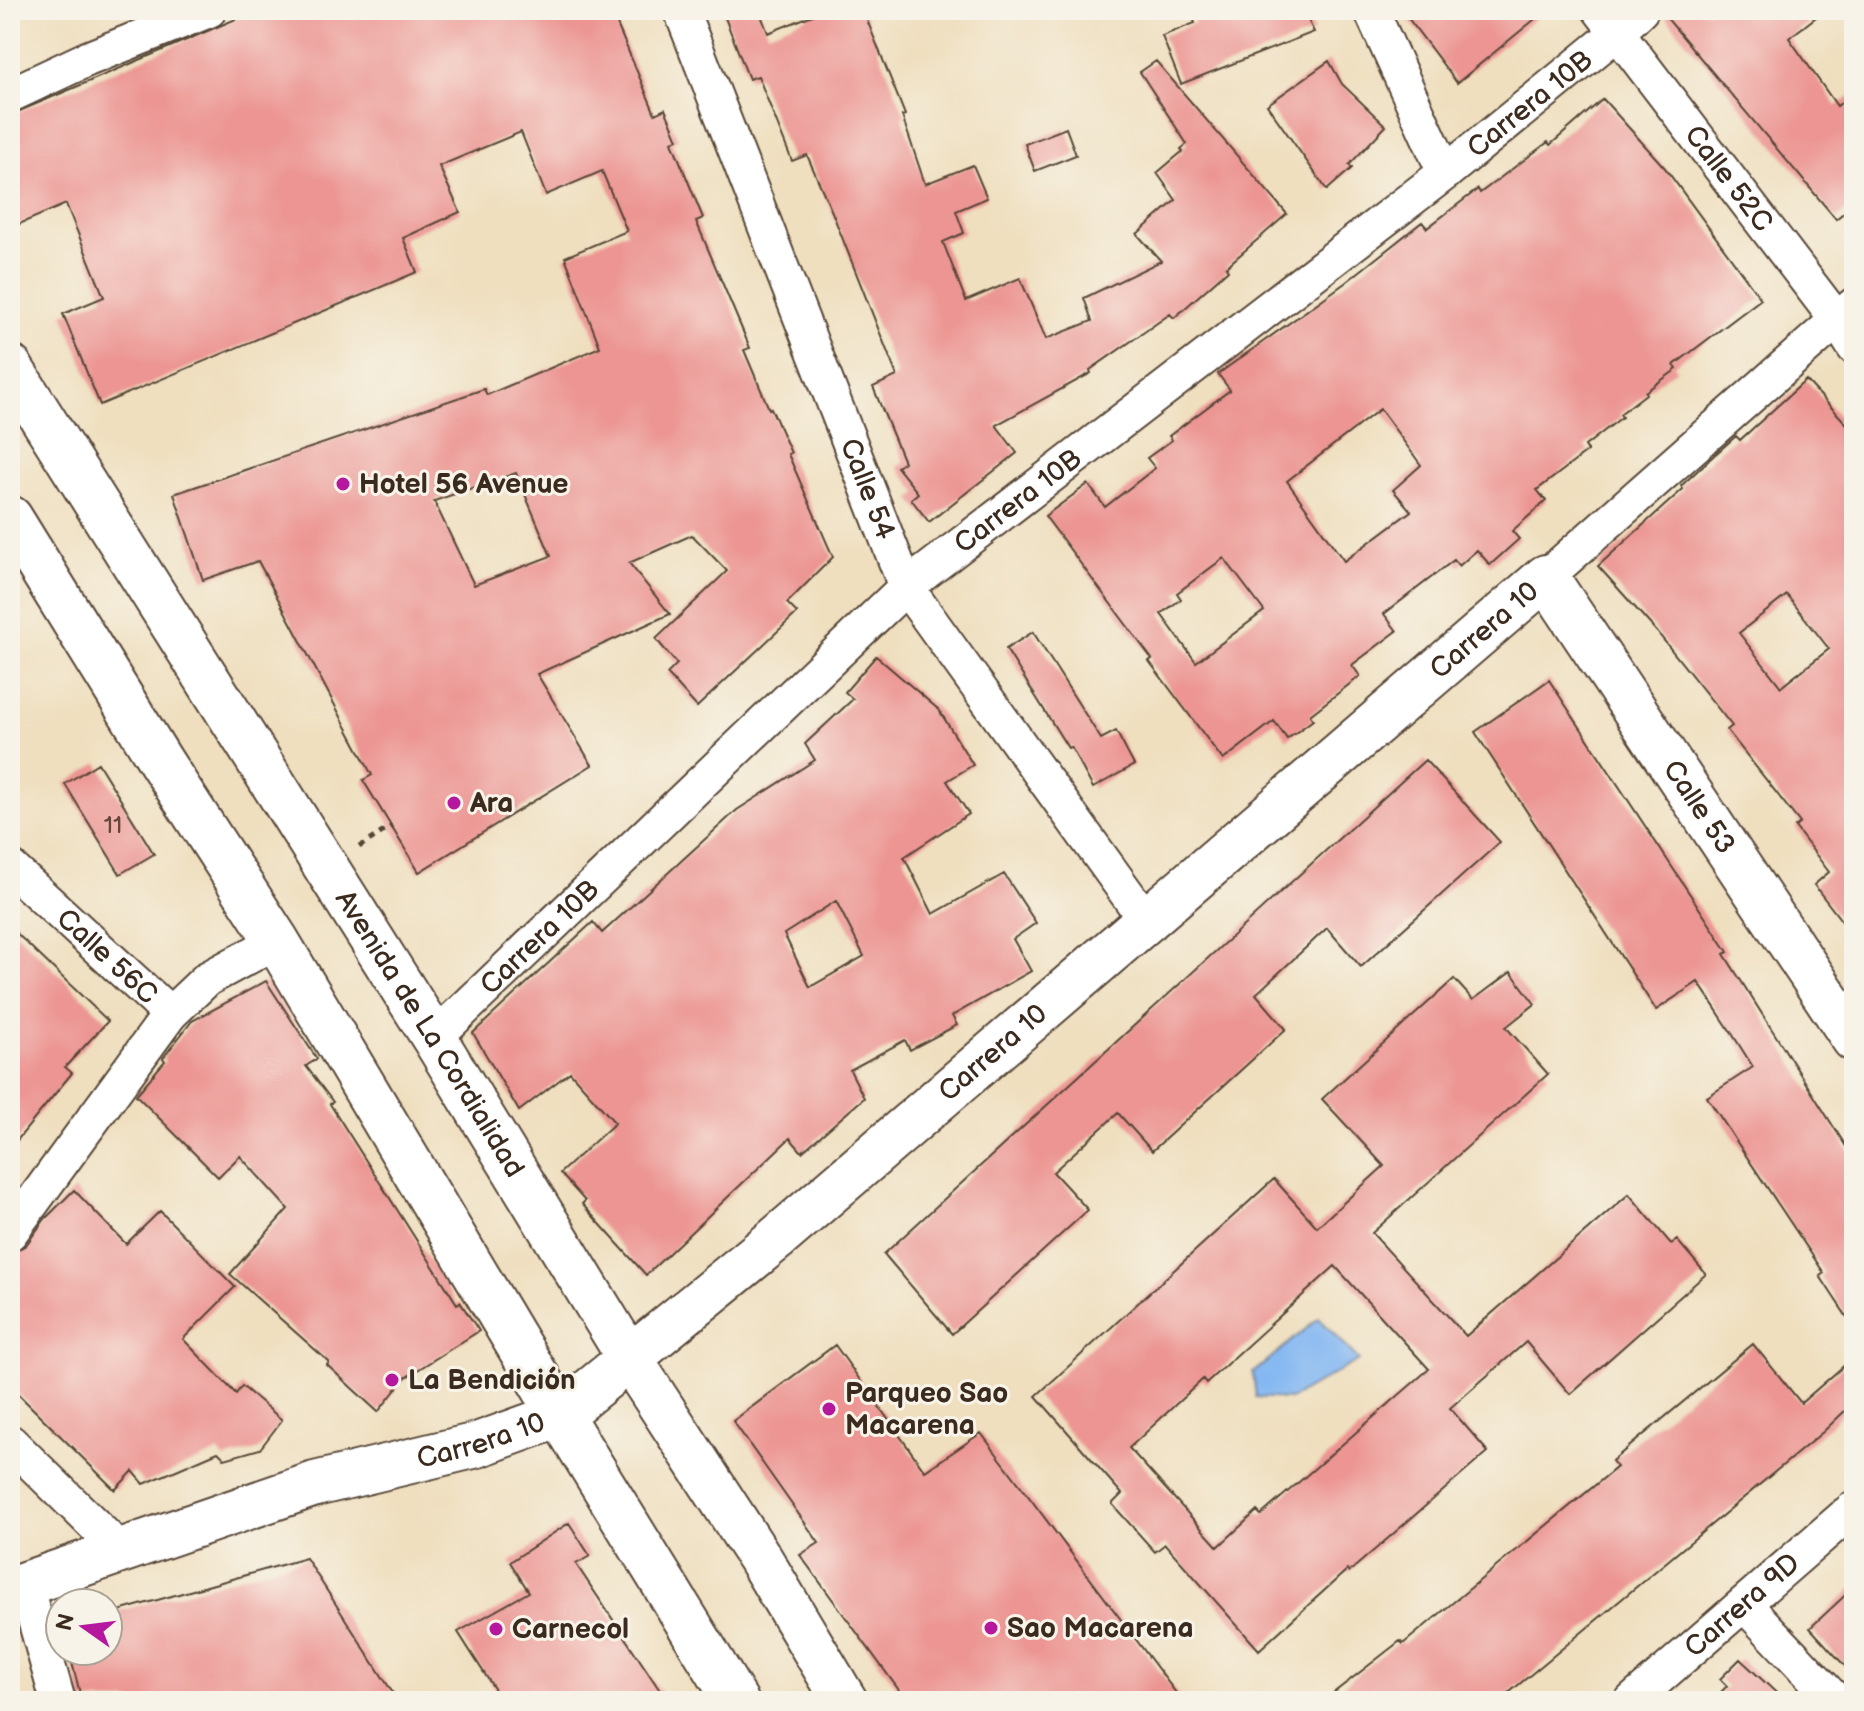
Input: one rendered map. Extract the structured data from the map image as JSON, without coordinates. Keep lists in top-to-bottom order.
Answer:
{
  "streets": {
    "main road": ["Carrera 10", "Calle 53", "Avenida de La Cordialidad"],
    "street": [
      "Carrera 10B",
      "Calle 52C",
      "Calle 54",
      "Calle 56C",
      "Carrera 9D"
    ]
  },
  "crossings": [
    ["Carrera 10B", "Calle 52C"],
    ["Carrera 10B", "Calle 54"],
    ["Carrera 10B", "Avenida de La Cordialidad"],
    ["Calle 52C", "Carrera 10"],
    ["Calle 54", "Carrera 10"],
    ["Carrera 10", "Calle 53"],
    ["Carrera 10", "Avenida de La Cordialidad"]
  ],
  "places": [
    "Hotel 56 Avenue",
    "Ara",
    "La Bendición",
    "Parqueo Sao Macarena",
    "Sao Macarena",
    "Carnecol"
  ],
  "house_numbers": ["11"],
  "north": "left"
}
